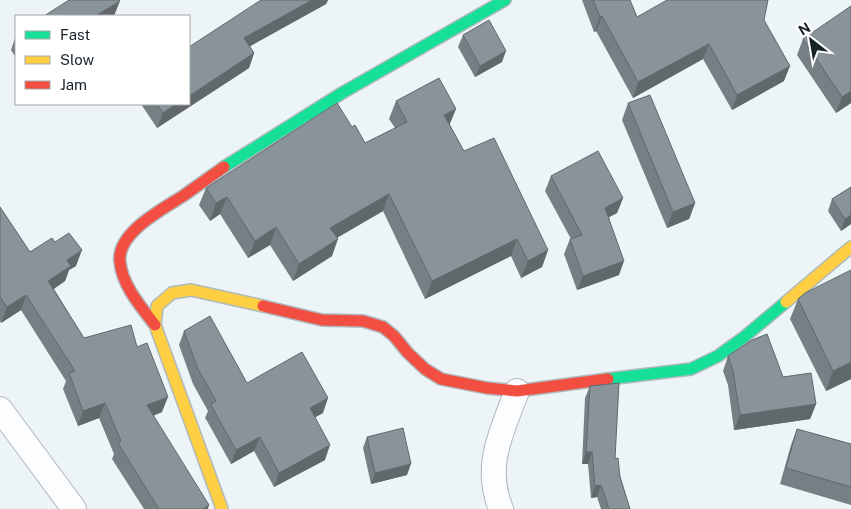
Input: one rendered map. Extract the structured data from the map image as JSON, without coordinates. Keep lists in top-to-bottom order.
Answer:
{
  "legend": ["Fast", "Slow", "Jam"],
  "north": "top left"
}
